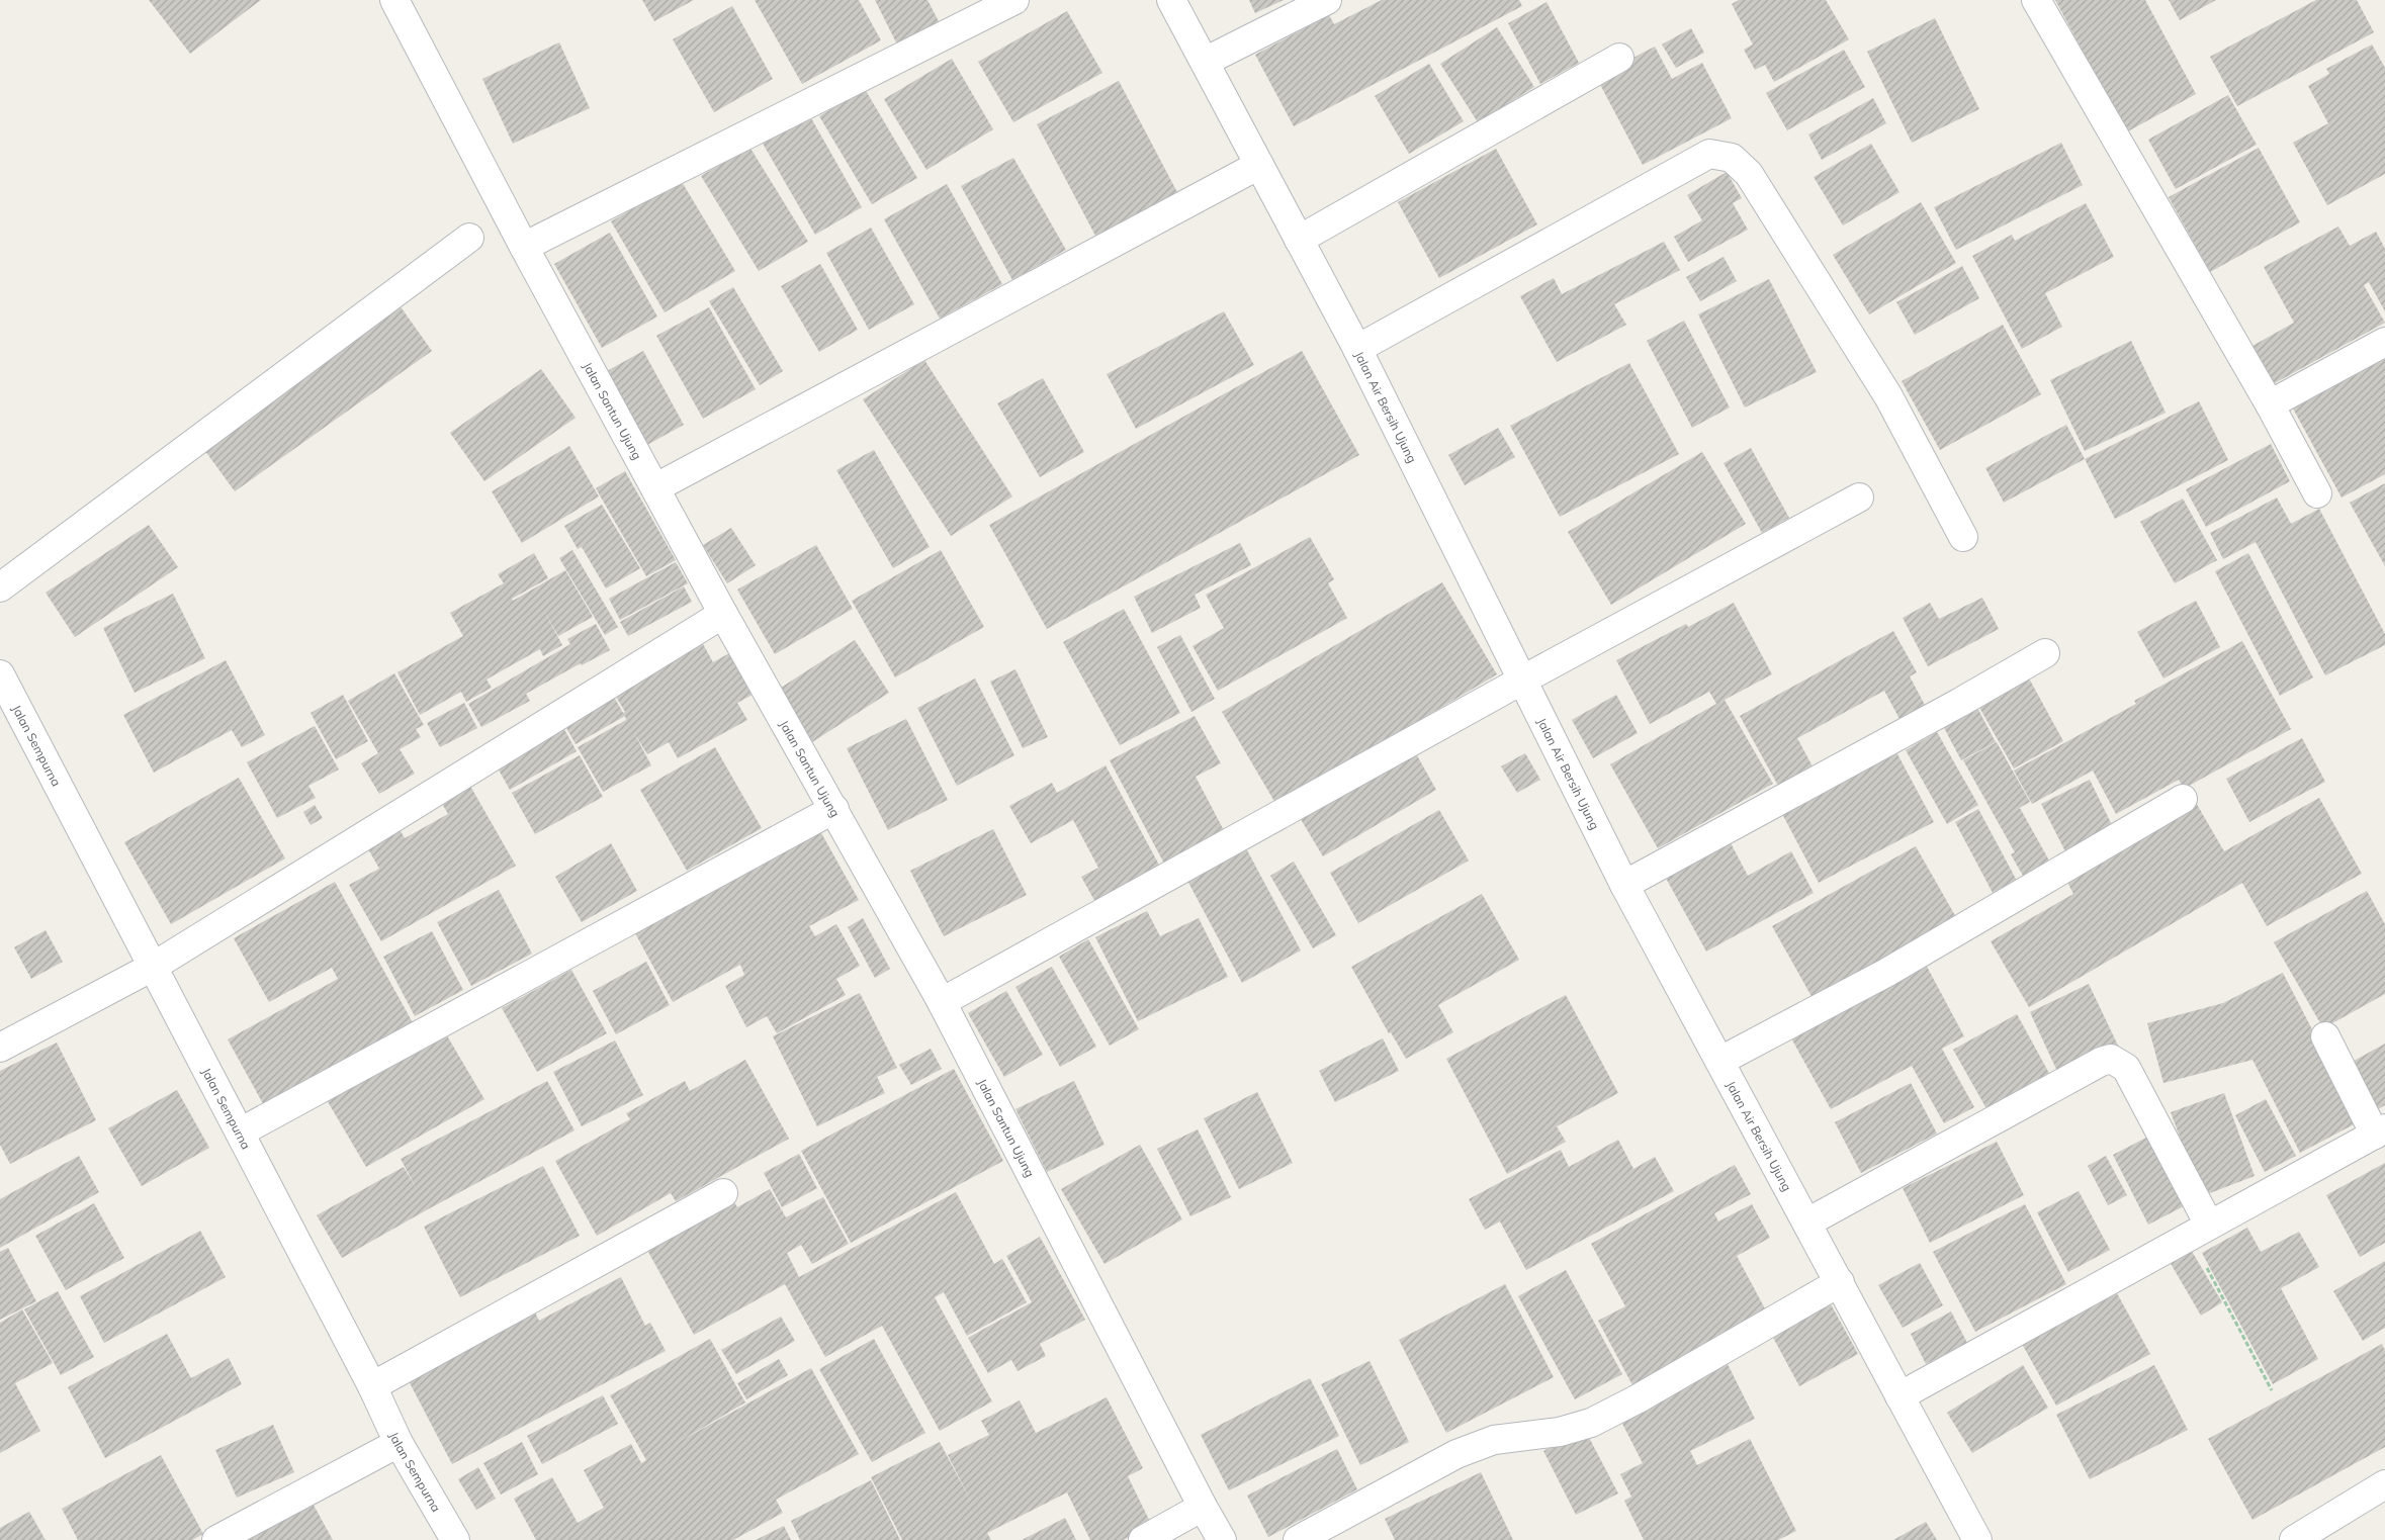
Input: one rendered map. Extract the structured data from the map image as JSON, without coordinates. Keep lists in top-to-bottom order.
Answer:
{
  "streets": {
    "street": ["Jalan Air Bersih Ujung", "Jalan Santun Ujung", "Jalan Sempurna"]
  }
}
